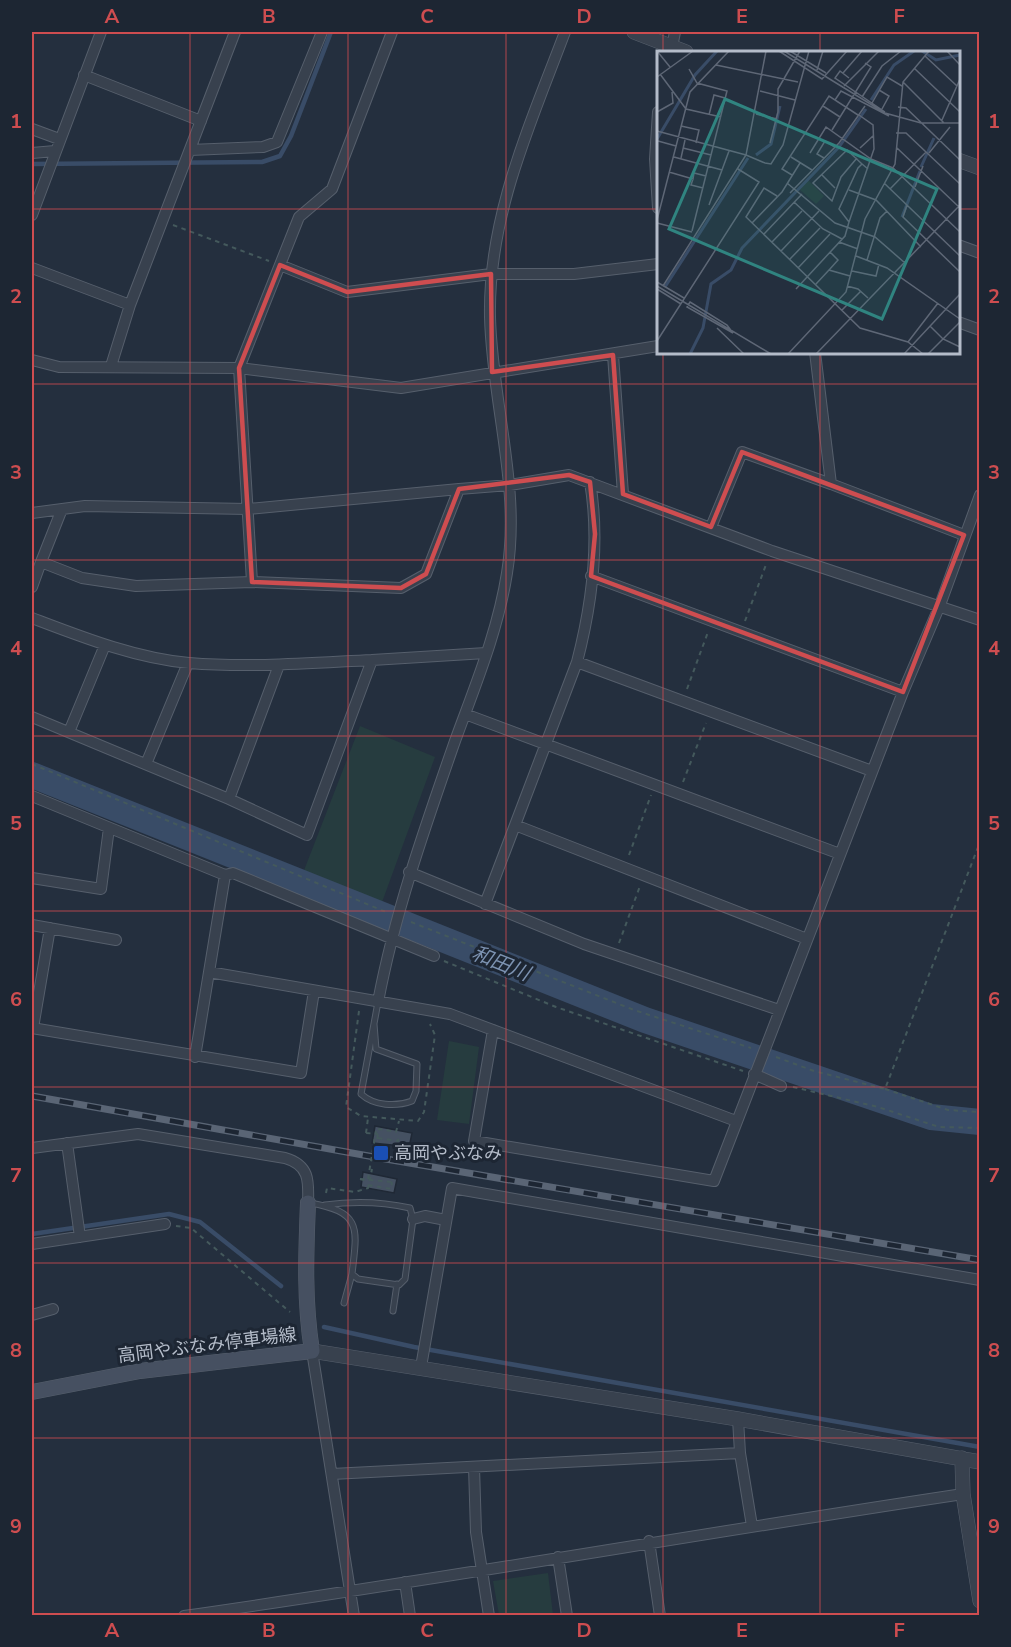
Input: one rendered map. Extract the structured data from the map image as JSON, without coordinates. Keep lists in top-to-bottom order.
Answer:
{
  "streets": {
    "main road": ["高岡やぶなみ停車場線"]
  },
  "water": ["和田川"],
  "places": {
    "transit": ["高岡やぶなみ"]
  },
  "grid": {
    "columns": [
      "A",
      "B",
      "C",
      "D",
      "E",
      "F"
    ],
    "rows": [
      "1",
      "2",
      "3",
      "4",
      "5",
      "6",
      "7",
      "8",
      "9"
    ]
  }
}
